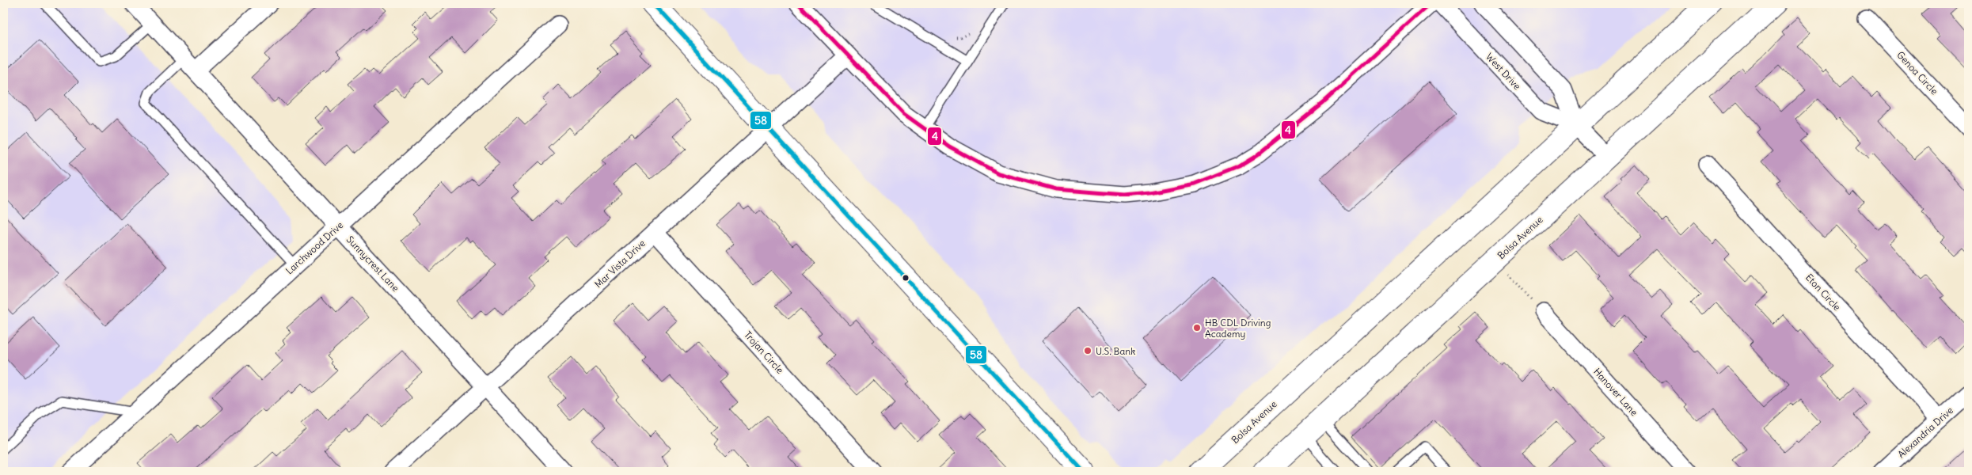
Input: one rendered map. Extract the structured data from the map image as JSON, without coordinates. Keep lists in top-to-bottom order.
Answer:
{
  "streets": {
    "main road": ["Bolsa Avenue"],
    "street": [
      "West Drive",
      "Genoa Circle",
      "Larchwood Drive",
      "Sunnycrest Lane",
      "Mar Vista Drive",
      "Eton Circle",
      "Trojan Circle",
      "Hanover Lane",
      "Alexandria Drive"
    ]
  },
  "crossings": [
    ["West Drive", "Bolsa Avenue"],
    ["Larchwood Drive", "Sunnycrest Lane"],
    ["Sunnycrest Lane", "Mar Vista Drive"],
    ["Mar Vista Drive", "Trojan Circle"],
    ["Eton Circle", "Alexandria Drive"]
  ],
  "places": ["HB CDL Driving Academy", "U.S. Bank"],
  "lines": ["transit line 58", "transit line 4"]
}
